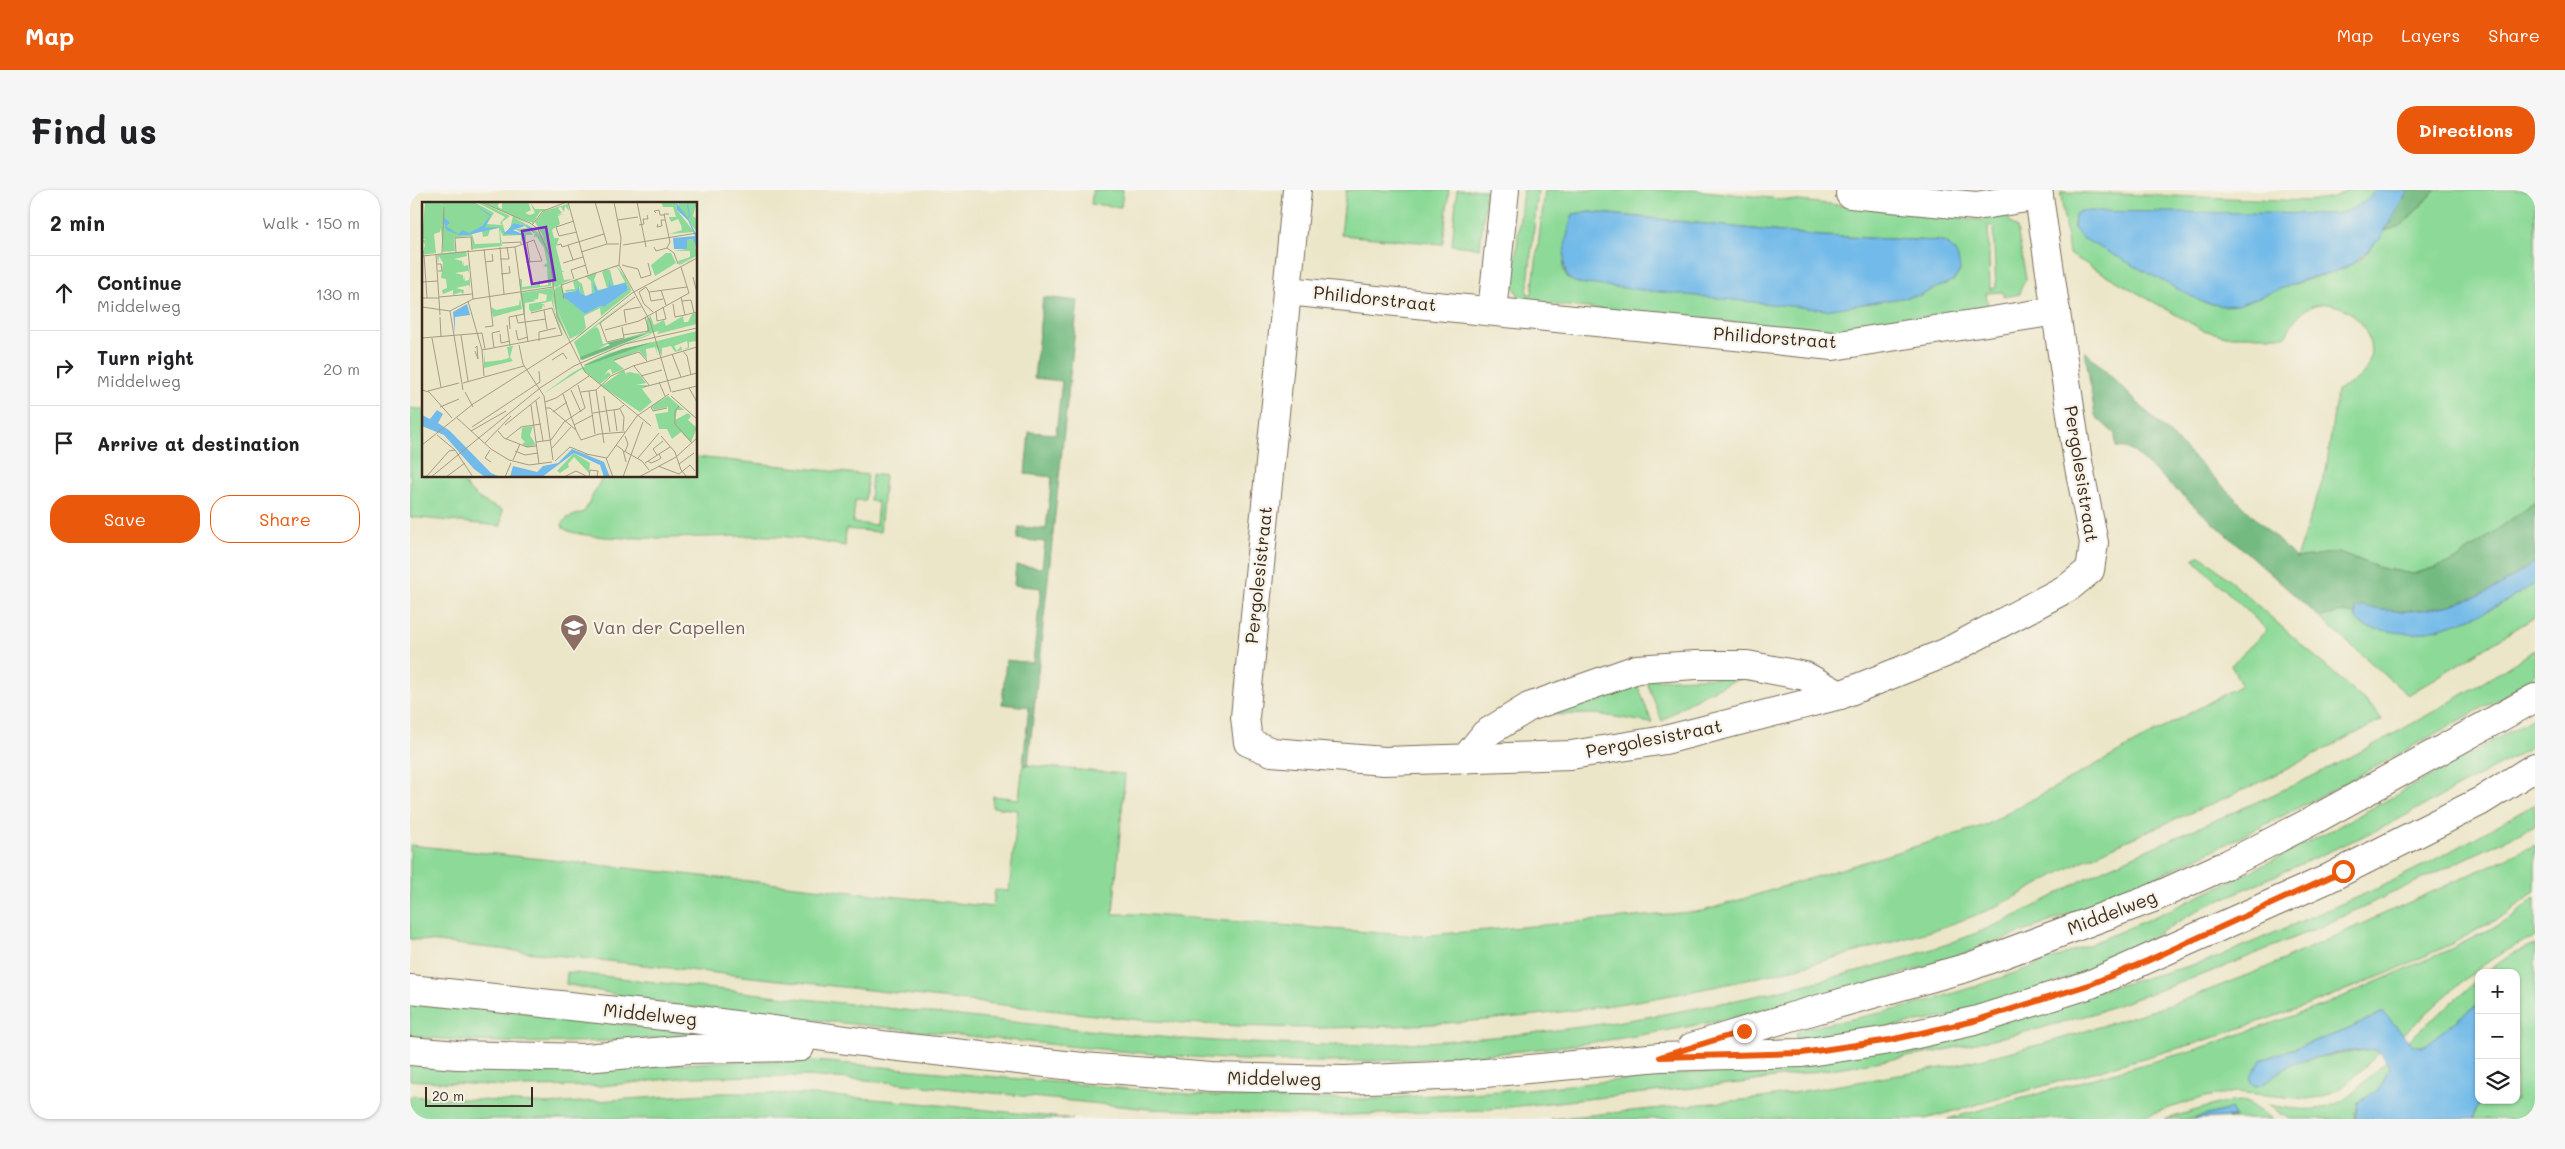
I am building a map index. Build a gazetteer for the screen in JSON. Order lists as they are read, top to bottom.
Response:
{
  "streets": {
    "main road": ["Philidorstraat", "Pergolesistraat", "Middelweg"]
  },
  "crossings": [
    ["Philidorstraat", "Pergolesistraat"]
  ],
  "places": {
    "school or university": ["Van der Capellen"]
  },
  "scale_bar": "20 m",
  "page": {
    "header": "Map",
    "nav": ["Map", "Layers", "Share"],
    "buttons": [
      "Directions",
      ["Save", "Share"]
    ],
    "title": "Find us",
    "heading": ["2 min", "Walk · 150 m"],
    "list": [
      ["Continue", "Middelweg", "130 m"],
      ["Turn right", "Middelweg", "20 m"],
      "Arrive at destination"
    ],
    "map_buttons": ["+", "−"],
    "scale": "20 m"
  }
}
